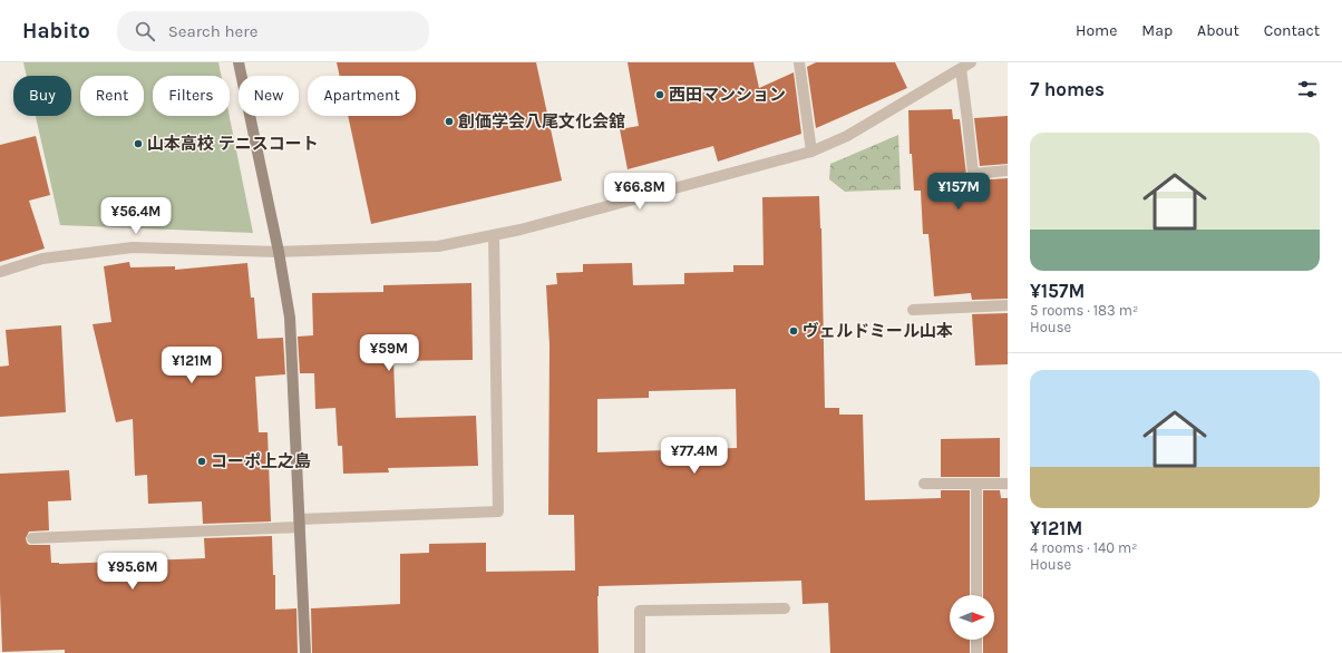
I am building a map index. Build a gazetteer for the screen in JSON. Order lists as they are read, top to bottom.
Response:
{
  "places": [
    "西田マンション",
    "創価学会八尾文化会舘",
    "山本高校 テニスコート",
    "ヴェルドミール山本",
    "コーポ上之島"
  ],
  "north": "right",
  "page": {
    "header": "Habito",
    "search": "Search here",
    "nav": [
      "Home",
      "Map",
      "About",
      "Contact"
    ],
    "heading": "7 homes",
    "chip": [
      "Buy",
      "Rent",
      "Filters",
      "New",
      "Apartment"
    ],
    "list": [
      {
        "name": "¥157M",
        "note": "5 rooms · 183 m² · House"
      },
      {
        "name": "¥121M",
        "note": "4 rooms · 140 m² · House"
      }
    ],
    "price": [
      "¥66.8M",
      "¥157M",
      "¥56.4M",
      "¥59M",
      "¥121M",
      "¥77.4M",
      "¥95.6M"
    ]
  }
}
